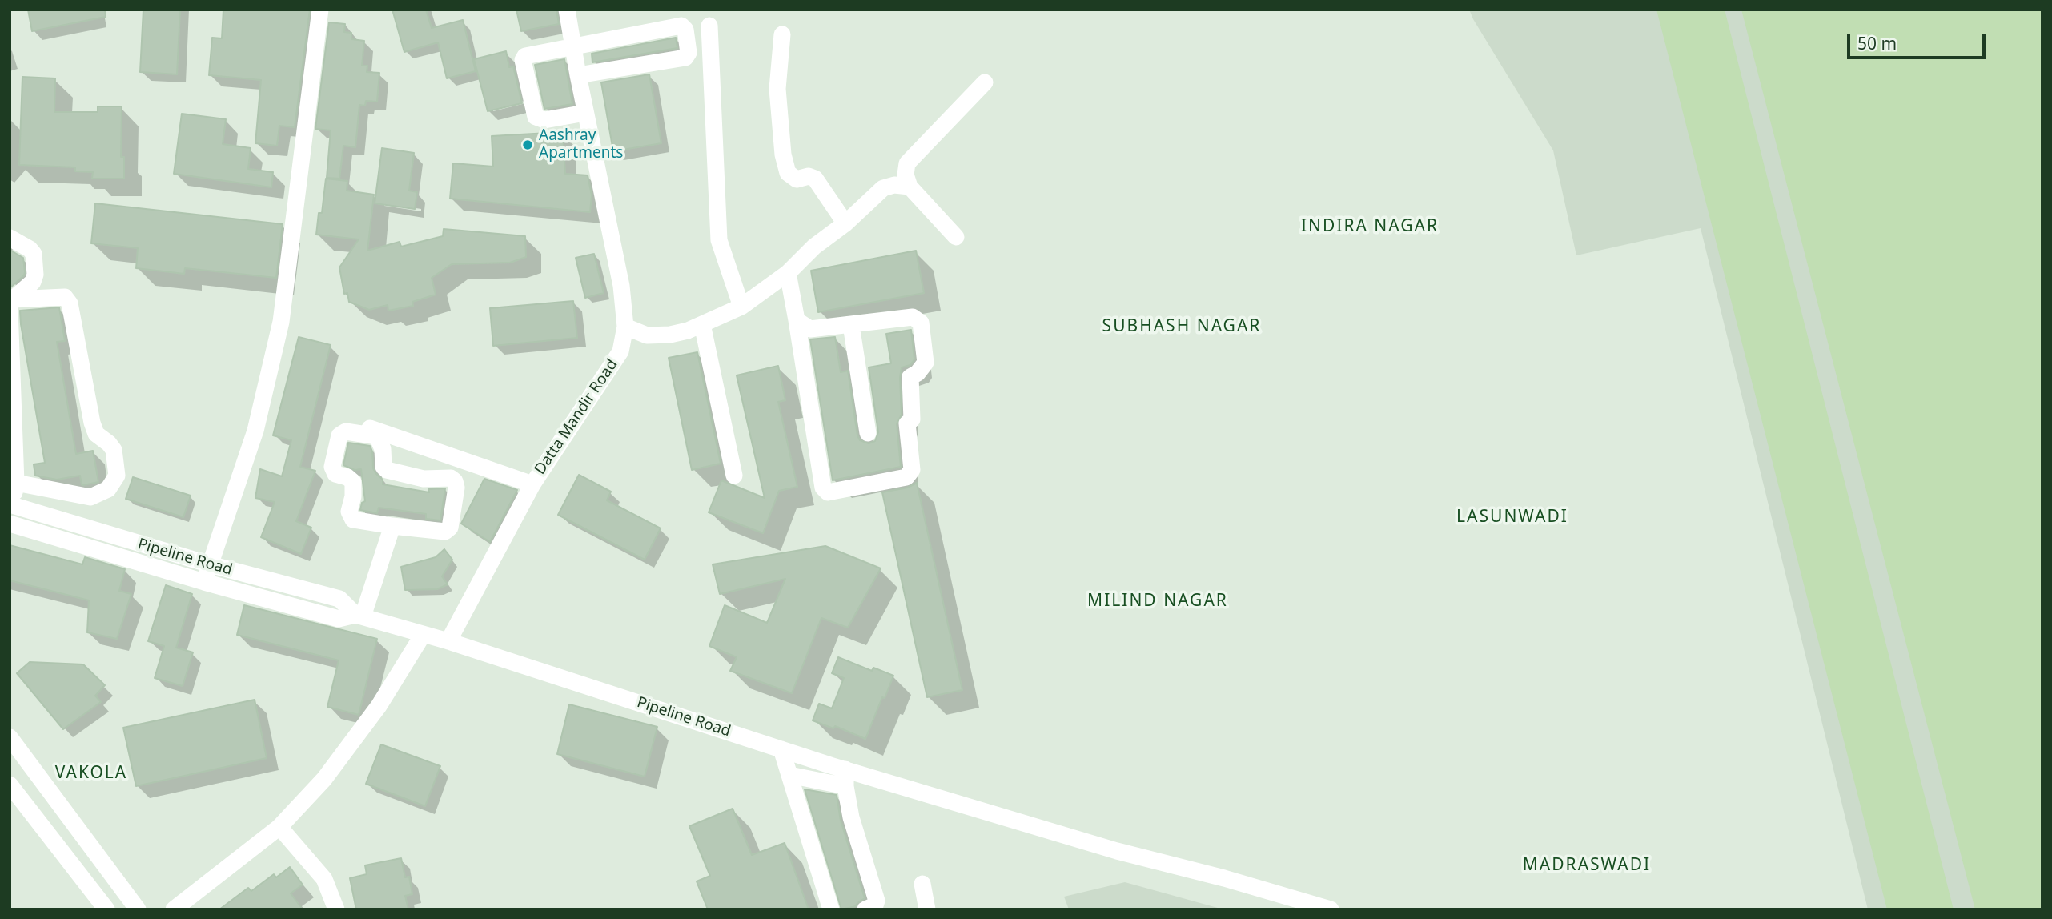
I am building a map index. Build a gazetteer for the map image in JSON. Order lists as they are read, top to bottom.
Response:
{
  "streets": {
    "street": ["Datta Mandir Road", "Pipeline Road"]
  },
  "crossings": [
    ["Datta Mandir Road", "Pipeline Road"]
  ],
  "districts": [
    "INDIRA NAGAR",
    "SUBHASH NAGAR",
    "LASUNWADI",
    "MILIND NAGAR",
    "VAKOLA",
    "MADRASWADI"
  ],
  "places": ["Aashray Apartments"],
  "scale_bar": "50 m"
}
